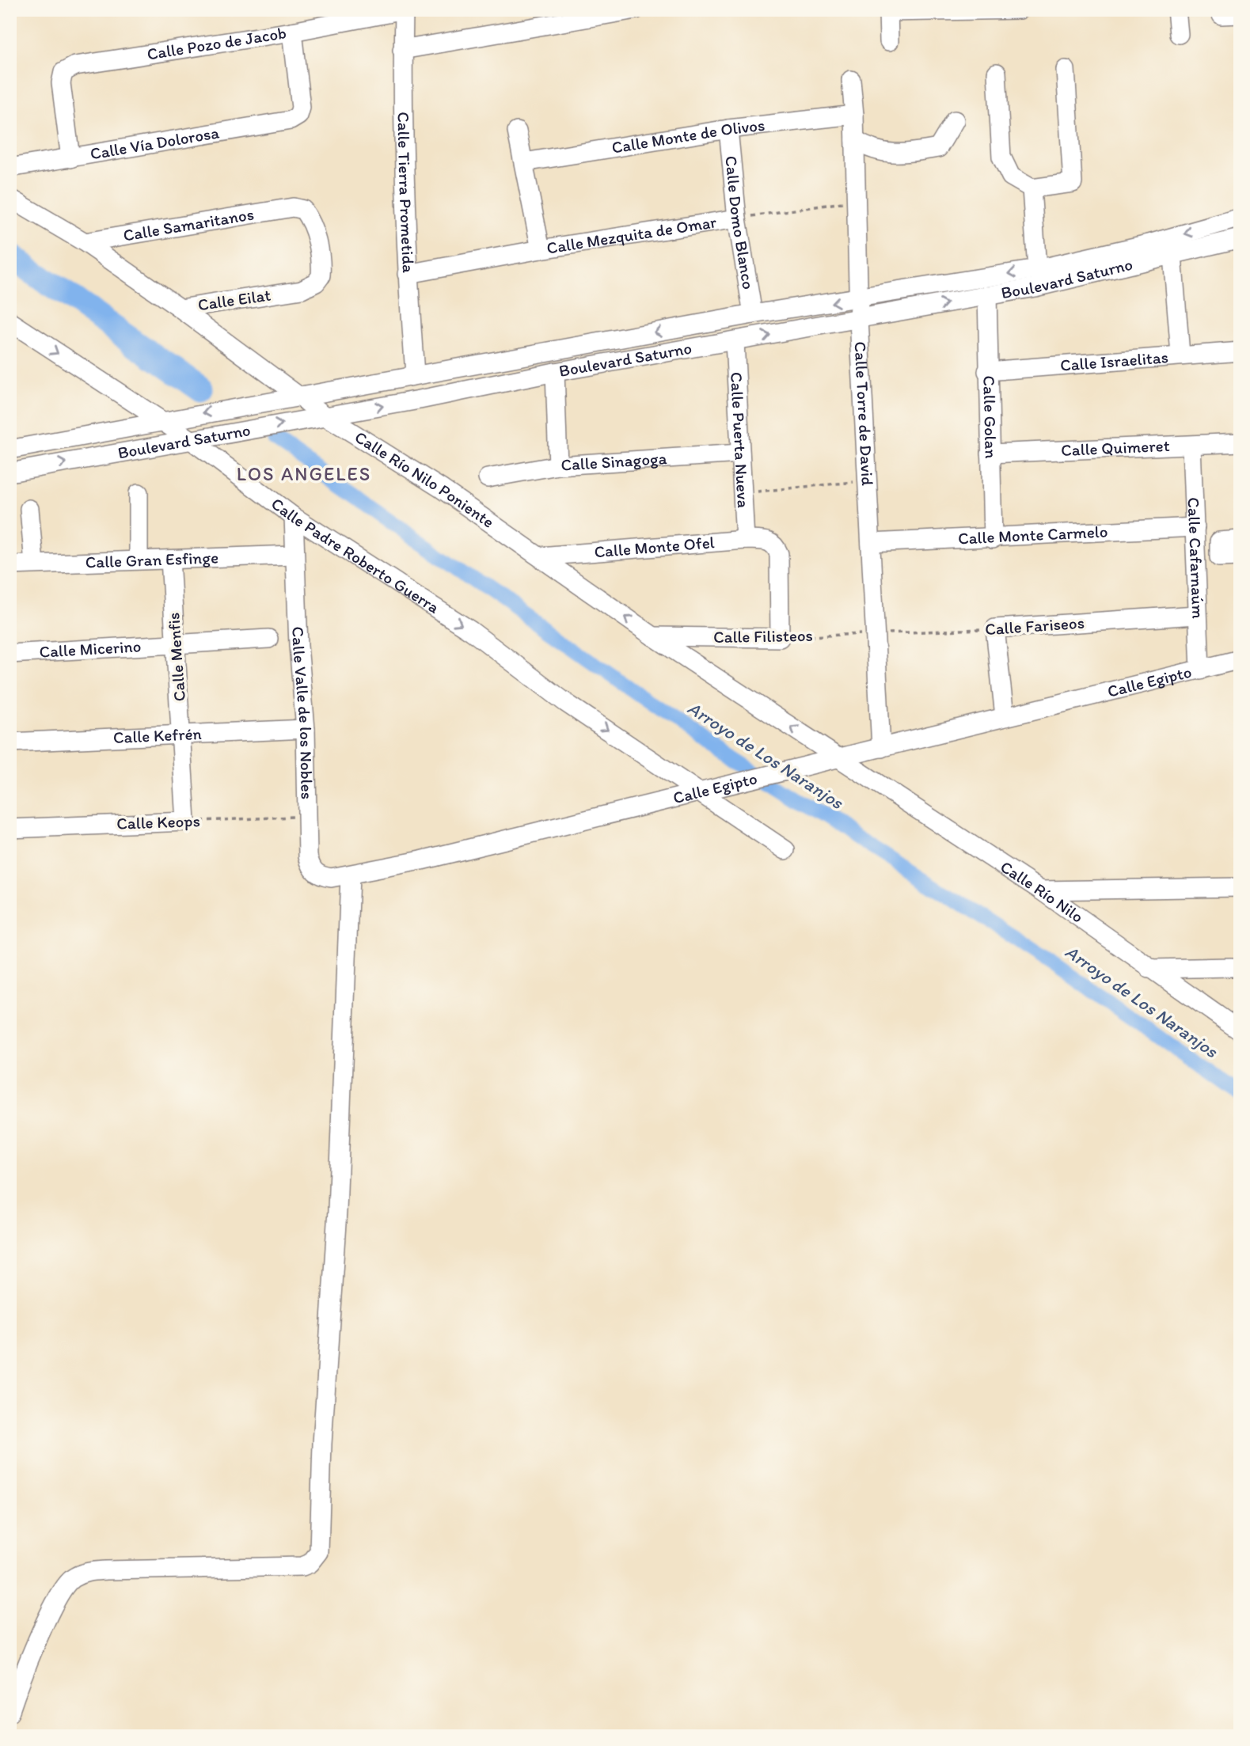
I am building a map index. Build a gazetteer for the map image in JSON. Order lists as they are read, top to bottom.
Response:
{
  "streets": {
    "street": [
      "Calle Pozo de Jacob",
      "Calle Monte de Olivos",
      "Calle Vía Dolorosa",
      "Calle Tierra Prometida",
      "Calle Domo Blanco",
      "Calle Samaritanos",
      "Calle Mezquita de Omar",
      "Boulevard Saturno",
      "Calle Eilat",
      "Calle Israelitas",
      "Calle Torre de David",
      "Calle Golan",
      "Calle Puerta Nueva",
      "Calle Quimeret",
      "Calle Sinagoga",
      "Calle Río Nilo Poniente",
      "Calle Monte Carmelo",
      "Calle Monte Ofel",
      "Calle Padre Roberto Guerra",
      "Calle Cafarnaúm",
      "Calle Gran Esfinge",
      "Calle Fariseos",
      "Calle Filisteos",
      "Calle Micerino",
      "Calle Menfis",
      "Calle Egipto",
      "Calle Valle de los Nobles",
      "Calle Kefrén",
      "Calle Keops",
      "Calle Río Nilo"
    ]
  },
  "crossings": [
    ["Calle Pozo de Jacob", "Calle Vía Dolorosa"],
    ["Calle Pozo de Jacob", "Calle Tierra Prometida"],
    ["Calle Monte de Olivos", "Calle Domo Blanco"],
    ["Calle Monte de Olivos", "Calle Torre de David"],
    ["Calle Tierra Prometida", "Calle Mezquita de Omar"],
    ["Calle Tierra Prometida", "Boulevard Saturno"],
    ["Calle Domo Blanco", "Calle Mezquita de Omar"],
    ["Calle Domo Blanco", "Boulevard Saturno"],
    ["Calle Samaritanos", "Calle Eilat"],
    ["Calle Samaritanos", "Calle Río Nilo Poniente"],
    ["Calle Mezquita de Omar", "Calle Torre de David"],
    ["Boulevard Saturno", "Calle Torre de David"],
    ["Boulevard Saturno", "Calle Golan"],
    ["Boulevard Saturno", "Calle Puerta Nueva"],
    ["Boulevard Saturno", "Calle Río Nilo Poniente"],
    ["Boulevard Saturno", "Calle Padre Roberto Guerra"],
    ["Calle Eilat", "Calle Río Nilo Poniente"],
    ["Calle Israelitas", "Calle Golan"],
    ["Calle Torre de David", "Calle Monte Carmelo"],
    ["Calle Torre de David", "Calle Fariseos"],
    ["Calle Torre de David", "Calle Filisteos"],
    ["Calle Torre de David", "Calle Egipto"],
    ["Calle Golan", "Calle Quimeret"],
    ["Calle Golan", "Calle Monte Carmelo"],
    ["Calle Puerta Nueva", "Calle Sinagoga"],
    ["Calle Puerta Nueva", "Calle Monte Ofel"],
    ["Calle Quimeret", "Calle Cafarnaúm"],
    ["Calle Río Nilo Poniente", "Calle Monte Ofel"],
    ["Calle Río Nilo Poniente", "Calle Filisteos"],
    ["Calle Río Nilo Poniente", "Calle Egipto"],
    ["Calle Río Nilo Poniente", "Calle Río Nilo"],
    ["Calle Monte Carmelo", "Calle Cafarnaúm"],
    ["Calle Monte Ofel", "Calle Filisteos"],
    ["Calle Padre Roberto Guerra", "Calle Egipto"],
    ["Calle Padre Roberto Guerra", "Calle Valle de los Nobles"],
    ["Calle Cafarnaúm", "Calle Fariseos"],
    ["Calle Cafarnaúm", "Calle Egipto"],
    ["Calle Gran Esfinge", "Calle Menfis"],
    ["Calle Gran Esfinge", "Calle Valle de los Nobles"],
    ["Calle Fariseos", "Calle Filisteos"],
    ["Calle Micerino", "Calle Menfis"],
    ["Calle Menfis", "Calle Kefrén"],
    ["Calle Menfis", "Calle Keops"],
    ["Calle Egipto", "Calle Valle de los Nobles"],
    ["Calle Egipto", "Calle Río Nilo"],
    ["Calle Valle de los Nobles", "Calle Kefrén"],
    ["Calle Valle de los Nobles", "Calle Keops"]
  ],
  "one_way": ["Calle Río Nilo Poniente", "Calle Padre Roberto Guerra"],
  "districts": ["LOS ANGELES"],
  "water": ["Arroyo de Los Naranjos"]
}
